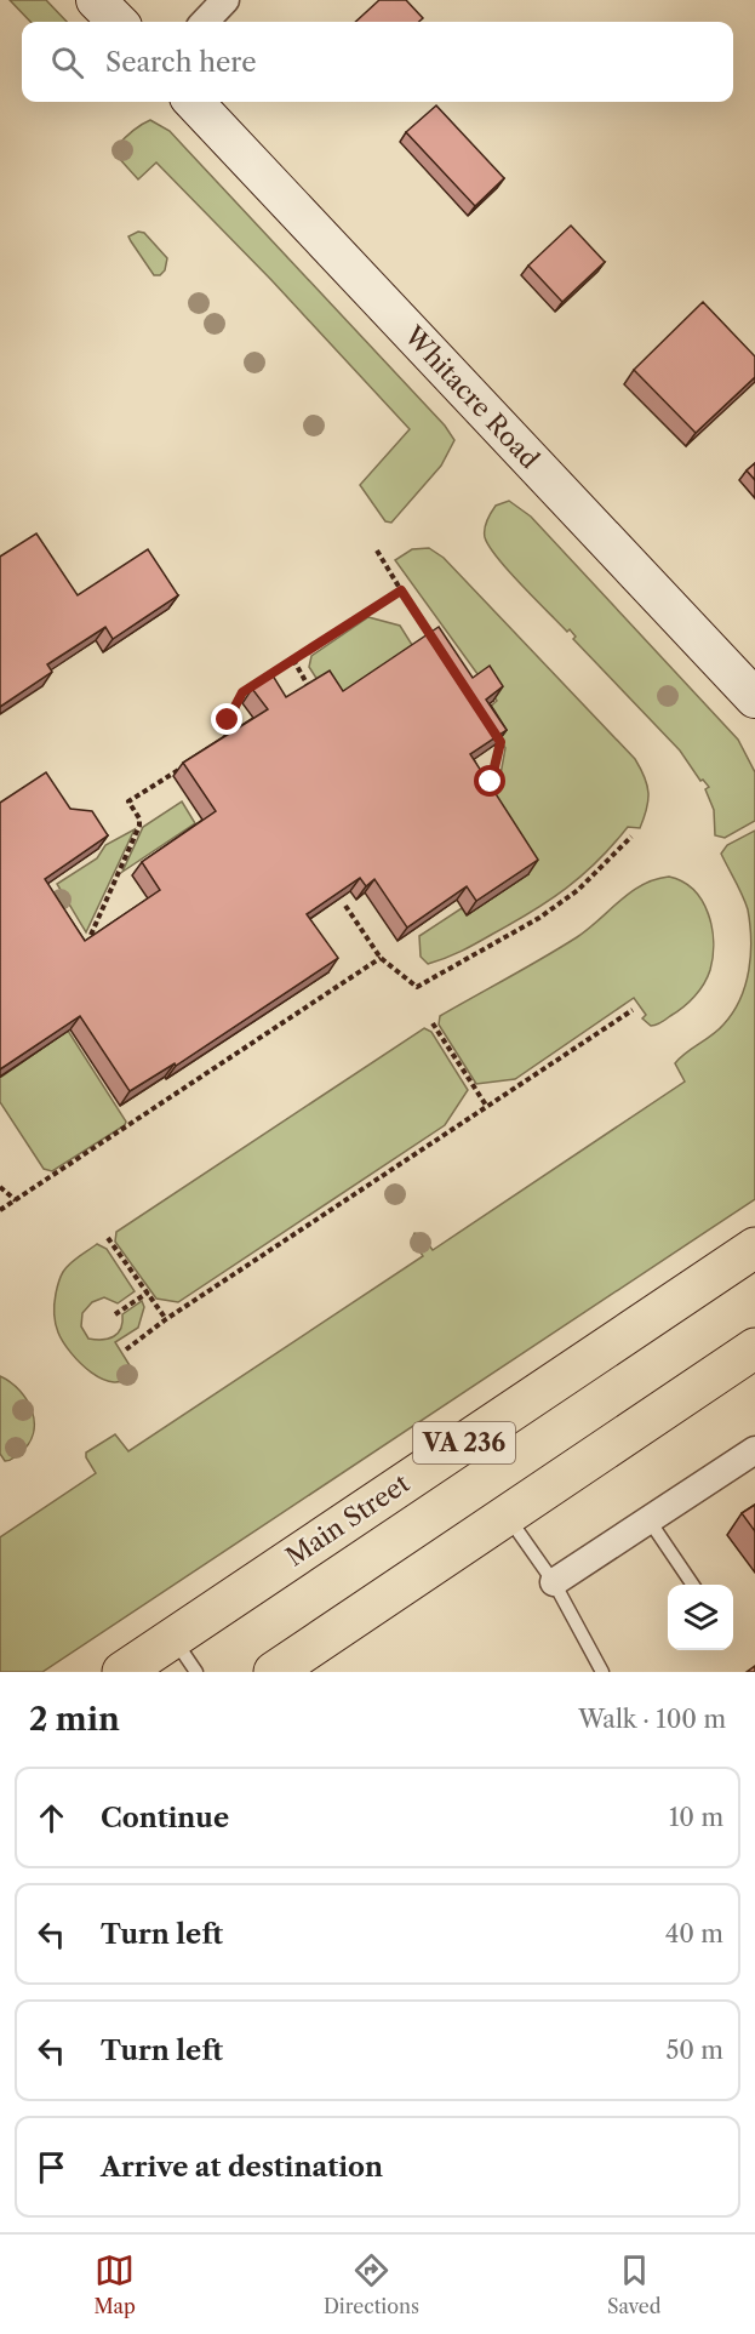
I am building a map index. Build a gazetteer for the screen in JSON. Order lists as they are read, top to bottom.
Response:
{
  "streets": {
    "main road": ["VA 236", "Main Street"],
    "street": ["Whitacre Road"]
  },
  "page": {
    "search": "Search here",
    "heading": ["2 min", "Walk · 100 m"],
    "list": [
      ["Continue", "10 m"],
      ["Turn left", "40 m"],
      ["Turn left", "50 m"],
      "Arrive at destination"
    ],
    "nav": ["Map", "Directions", "Saved"]
  }
}
